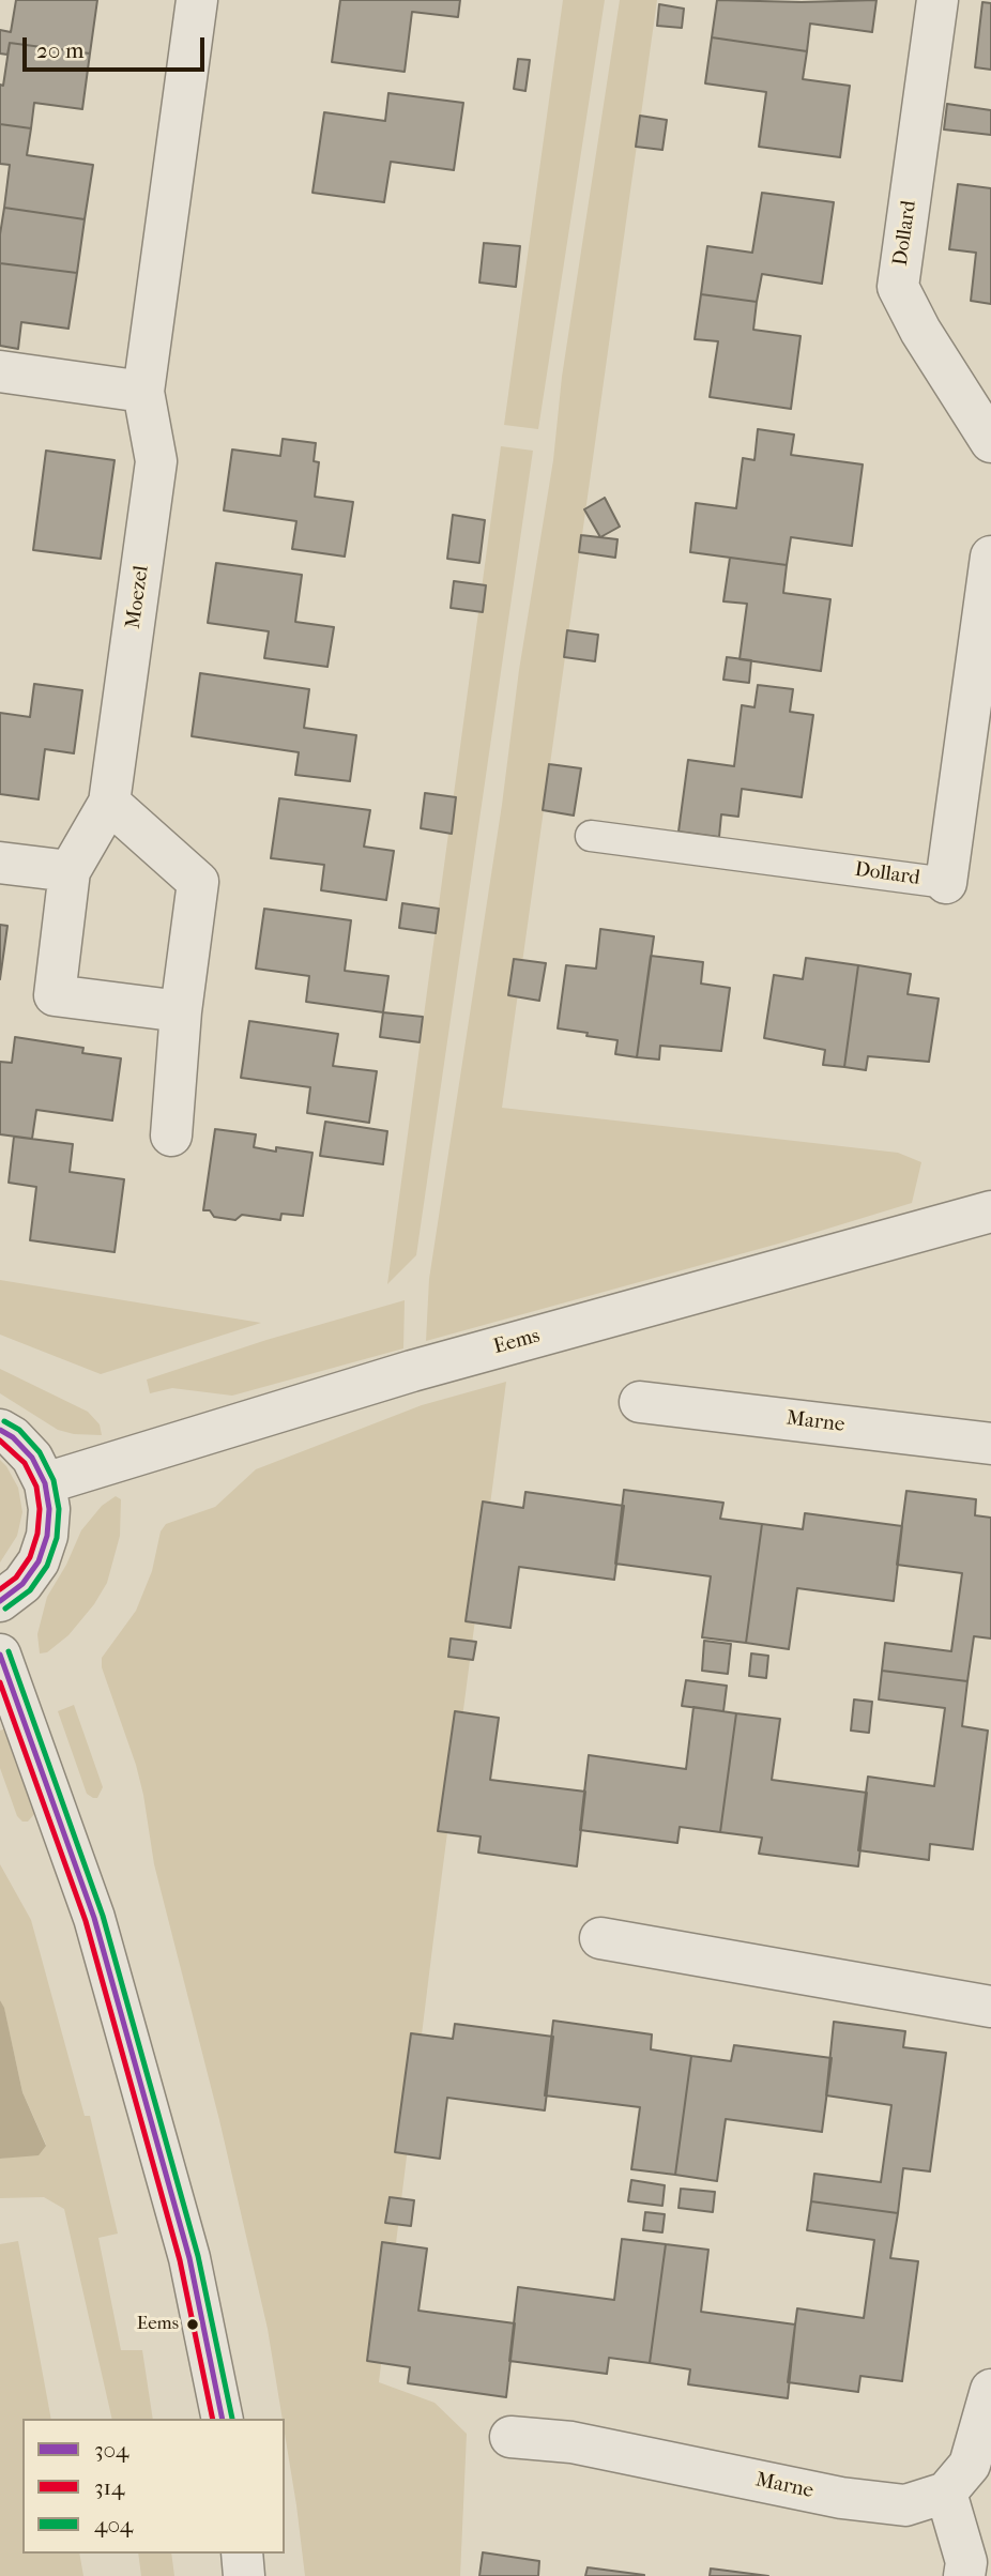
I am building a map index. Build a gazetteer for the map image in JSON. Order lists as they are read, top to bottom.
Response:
{
  "streets": {
    "street": [
      "Dollard",
      "Moezel",
      "Eems",
      "Marne"
    ]
  },
  "places": ["Eems"],
  "lines": ["transit line 404", "transit line 304", "transit line 314"],
  "legend": ["304", "314", "404"],
  "scale_bar": "20 m"
}
